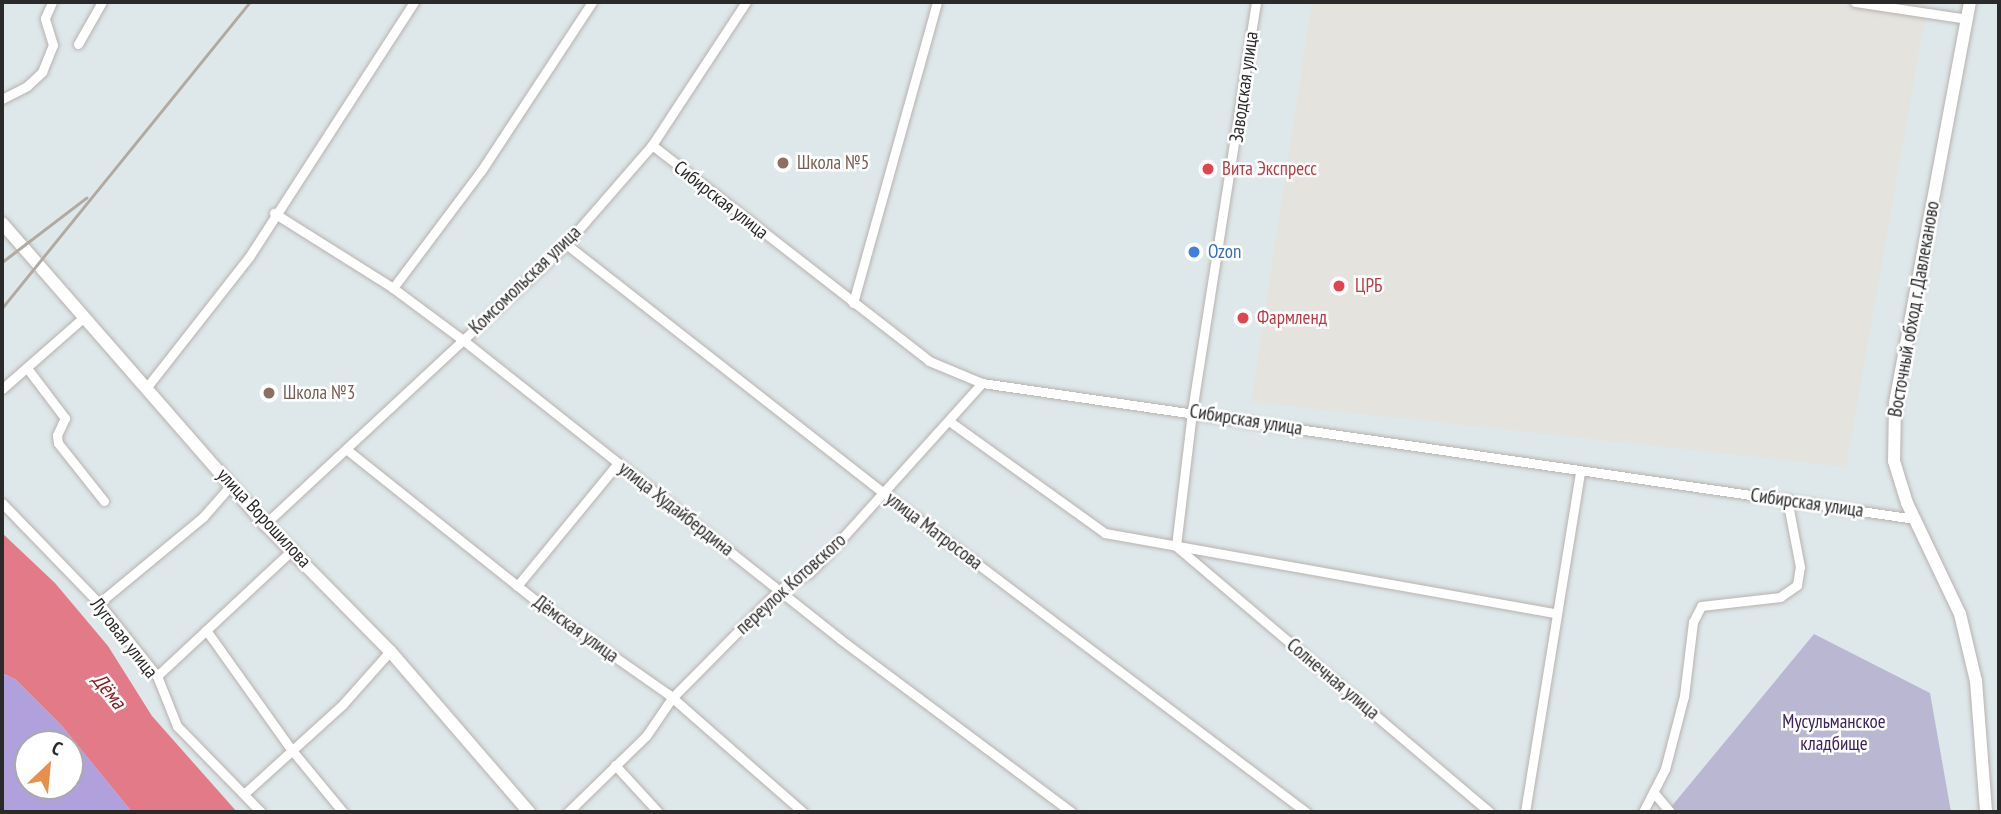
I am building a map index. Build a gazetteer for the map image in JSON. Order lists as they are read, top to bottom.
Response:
{
  "streets": {
    "street": [
      "Заводская улица",
      "Сибирская улица",
      "Комсомольская улица",
      "Восточный обход г. Давлеканово",
      "улица Худайбердина",
      "улица Ворошилова",
      "улица Матросова",
      "переулок Котовского",
      "Дёмская улица",
      "Луговая улица",
      "Солнечная улица"
    ]
  },
  "crossings": [
    ["Заводская улица", "Сибирская улица"],
    ["Заводская улица", "Солнечная улица"],
    ["Сибирская улица", "Комсомольская улица"],
    ["Сибирская улица", "Восточный обход г. Давлеканово"],
    ["Сибирская улица", "переулок Котовского"],
    ["Комсомольская улица", "улица Худайбердина"],
    ["Комсомольская улица", "улица Ворошилова"],
    ["Комсомольская улица", "улица Матросова"],
    ["Комсомольская улица", "Дёмская улица"],
    ["улица Худайбердина", "переулок Котовского"],
    ["улица Матросова", "переулок Котовского"],
    ["переулок Котовского", "Дёмская улица"]
  ],
  "water": ["Дёма"],
  "parks": ["Мусульманское кладбище"],
  "places": [
    "Школа №5",
    "Вита Экспресс",
    "Ozon",
    "ЦРБ",
    "Фармленд",
    "Школа №3"
  ],
  "north": "top right"
}
